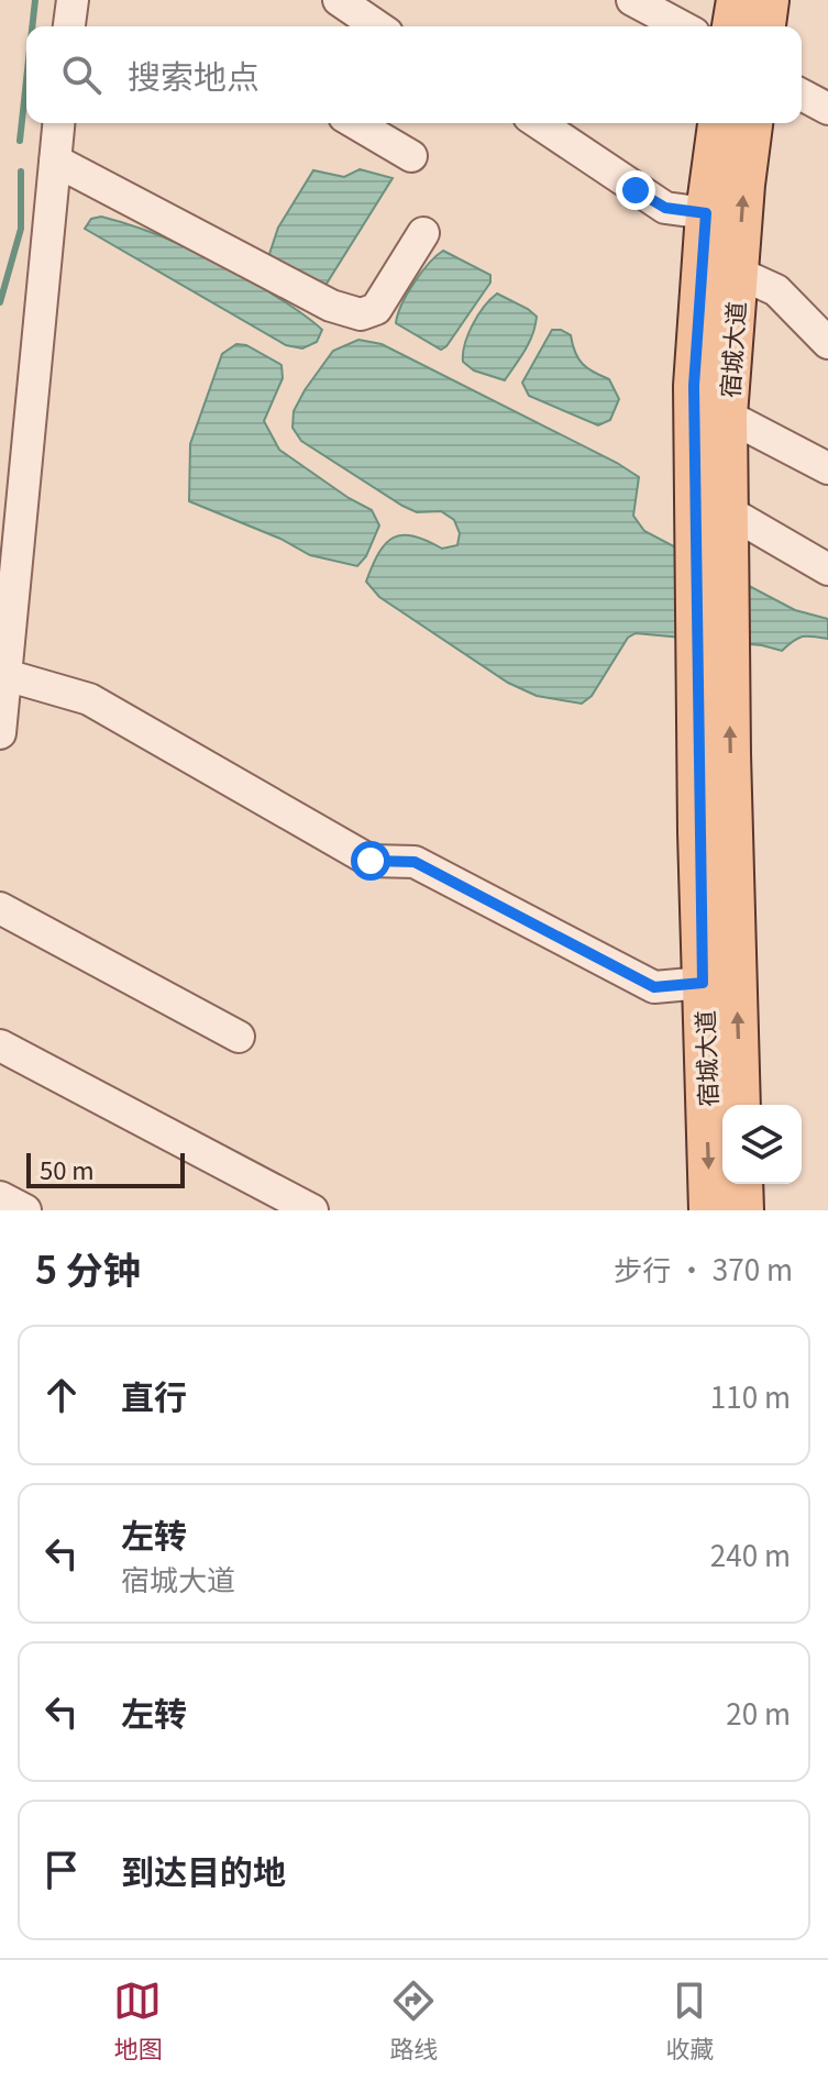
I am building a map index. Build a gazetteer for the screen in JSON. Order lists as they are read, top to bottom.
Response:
{
  "streets": {
    "main road": ["宿城大道"]
  },
  "scale_bar": "50 m",
  "page": {
    "search": "搜索地点",
    "scale": "50 m",
    "heading": ["5 分钟", "步行 · 370 m"],
    "list": [
      ["直行", "110 m"],
      ["左转", "宿城大道", "240 m"],
      ["左转", "20 m"],
      "到达目的地"
    ],
    "nav": ["地图", "路线", "收藏"]
  }
}
